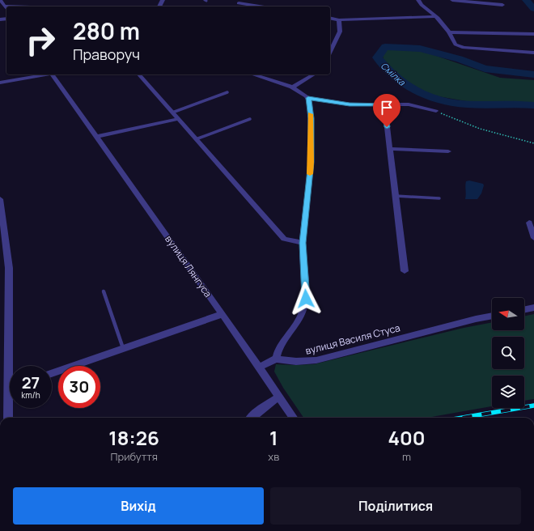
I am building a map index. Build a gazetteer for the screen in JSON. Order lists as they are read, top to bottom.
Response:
{
  "streets": {
    "street": ["вулиця Лянгуса", "вулиця Василя Стуса"]
  },
  "water": ["Смілка"],
  "north": "left",
  "page": {
    "turn": ["280 m", "Праворуч"],
    "speed": "27 km/h",
    "limit": "30",
    "eta": [
      "18:26",
      "Прибуття",
      "1",
      "хв",
      "400",
      "m"
    ],
    "buttons": ["Вихід", "Поділитися"]
  }
}
